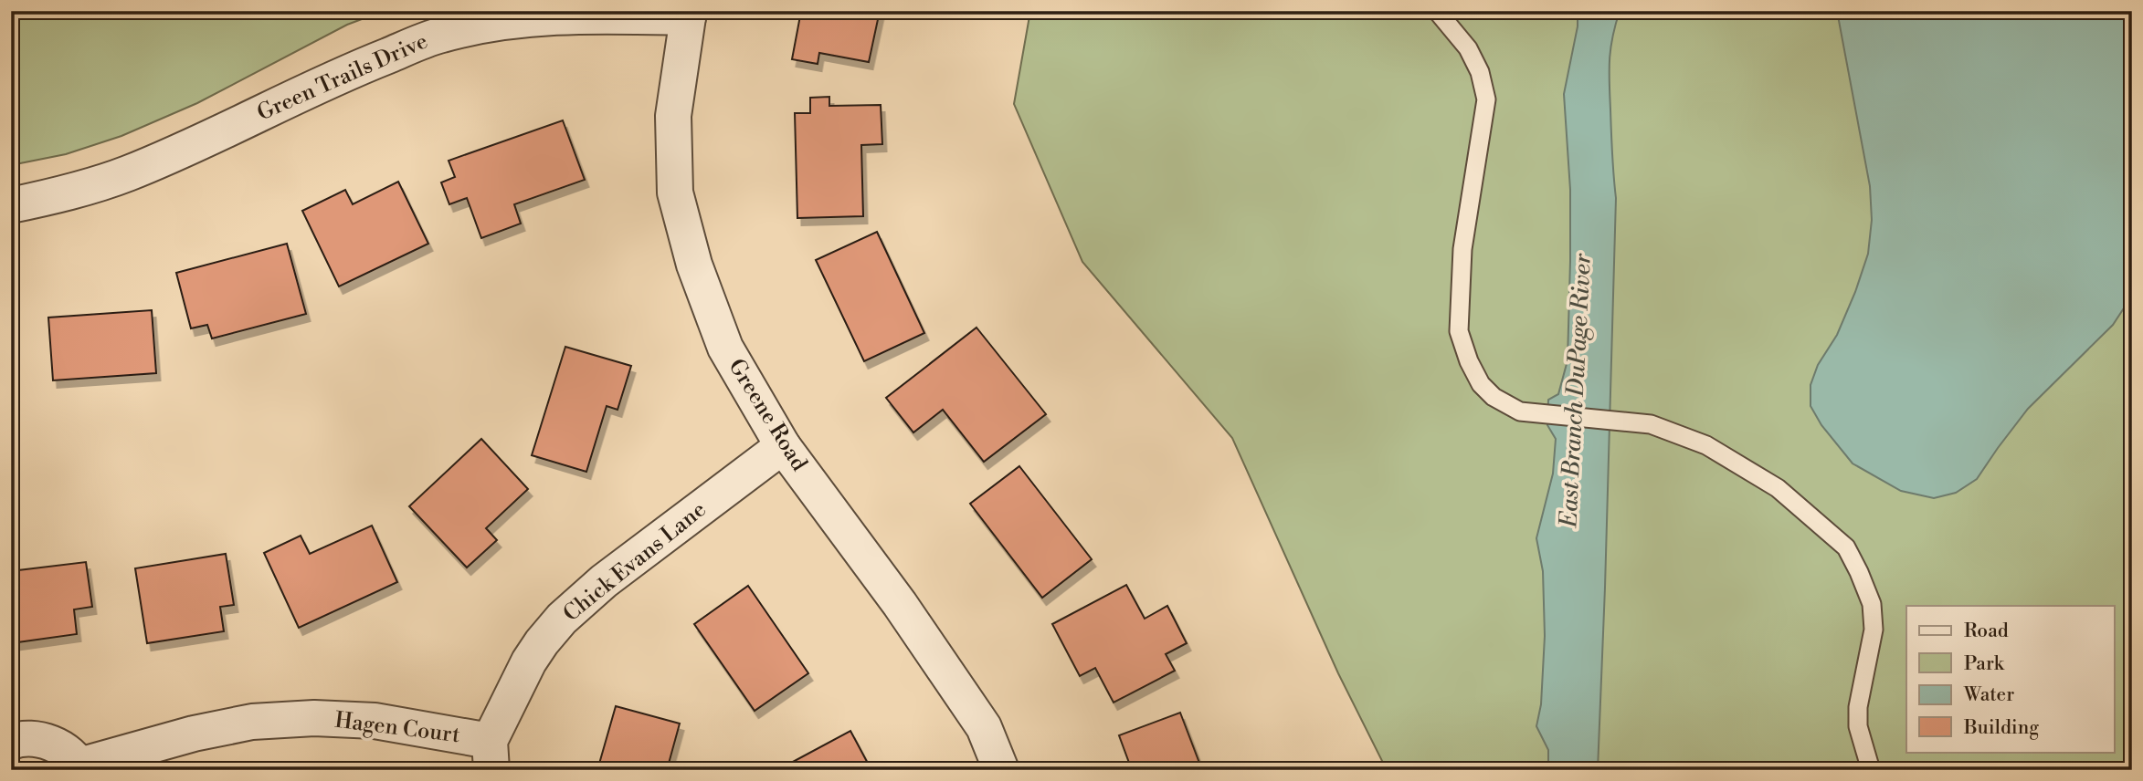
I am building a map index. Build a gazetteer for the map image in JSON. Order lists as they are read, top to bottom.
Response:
{
  "streets": {
    "street": [
      "Green Trails Drive",
      "Greene Road",
      "Chick Evans Lane",
      "Hagen Court"
    ]
  },
  "crossings": [
    ["Green Trails Drive", "Greene Road"],
    ["Greene Road", "Chick Evans Lane"],
    ["Chick Evans Lane", "Hagen Court"]
  ],
  "water": ["East Branch DuPage River"],
  "legend": [
    "Road",
    "Park",
    "Water",
    "Building"
  ]
}
